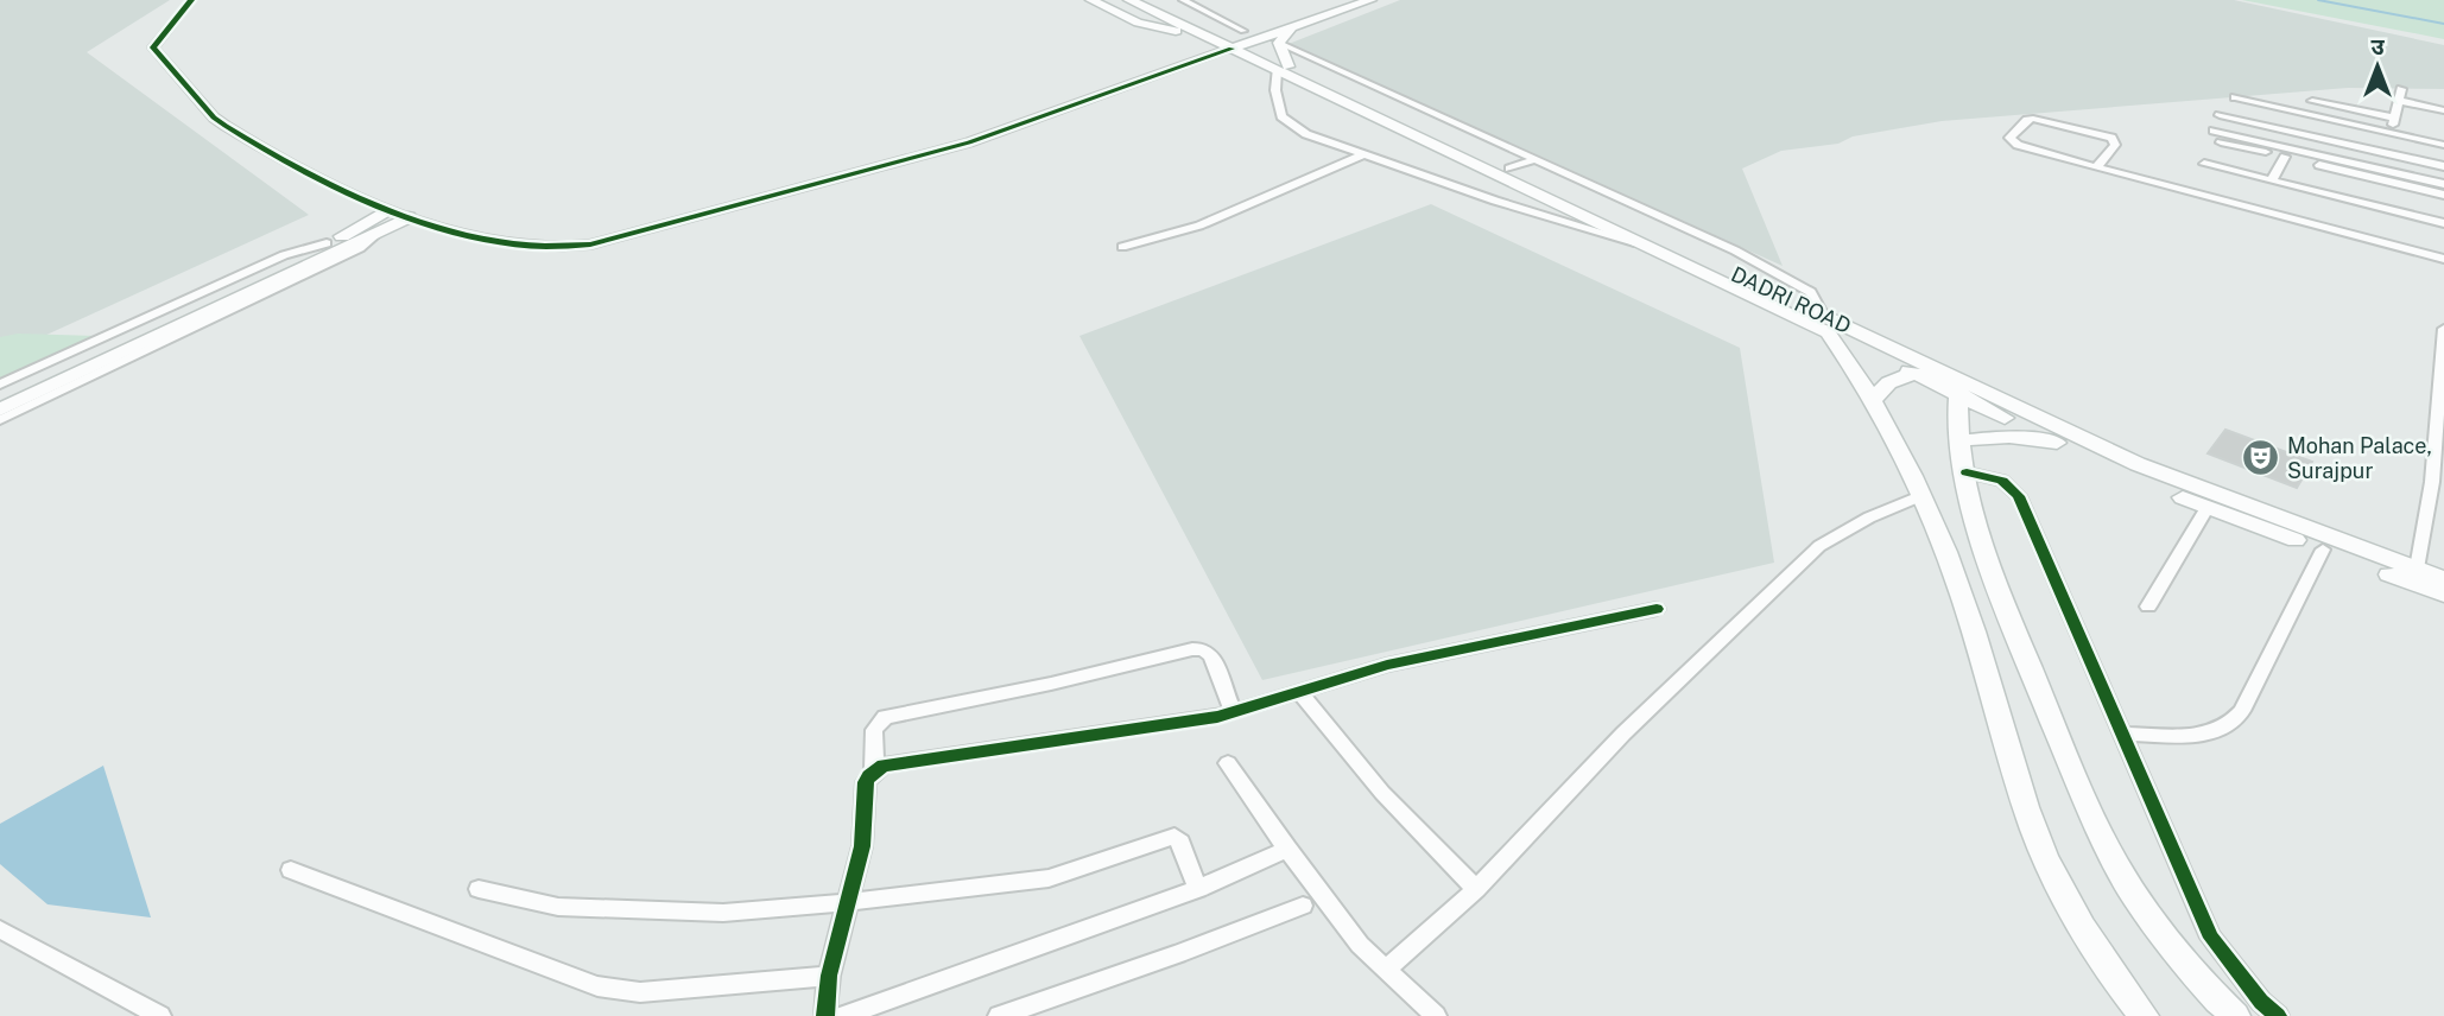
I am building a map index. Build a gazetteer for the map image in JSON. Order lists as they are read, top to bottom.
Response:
{
  "streets": {
    "main road": ["DADRI ROAD"]
  },
  "places": {
    "theatre": ["Mohan Palace, Surajpur"]
  },
  "north": "top"
}
